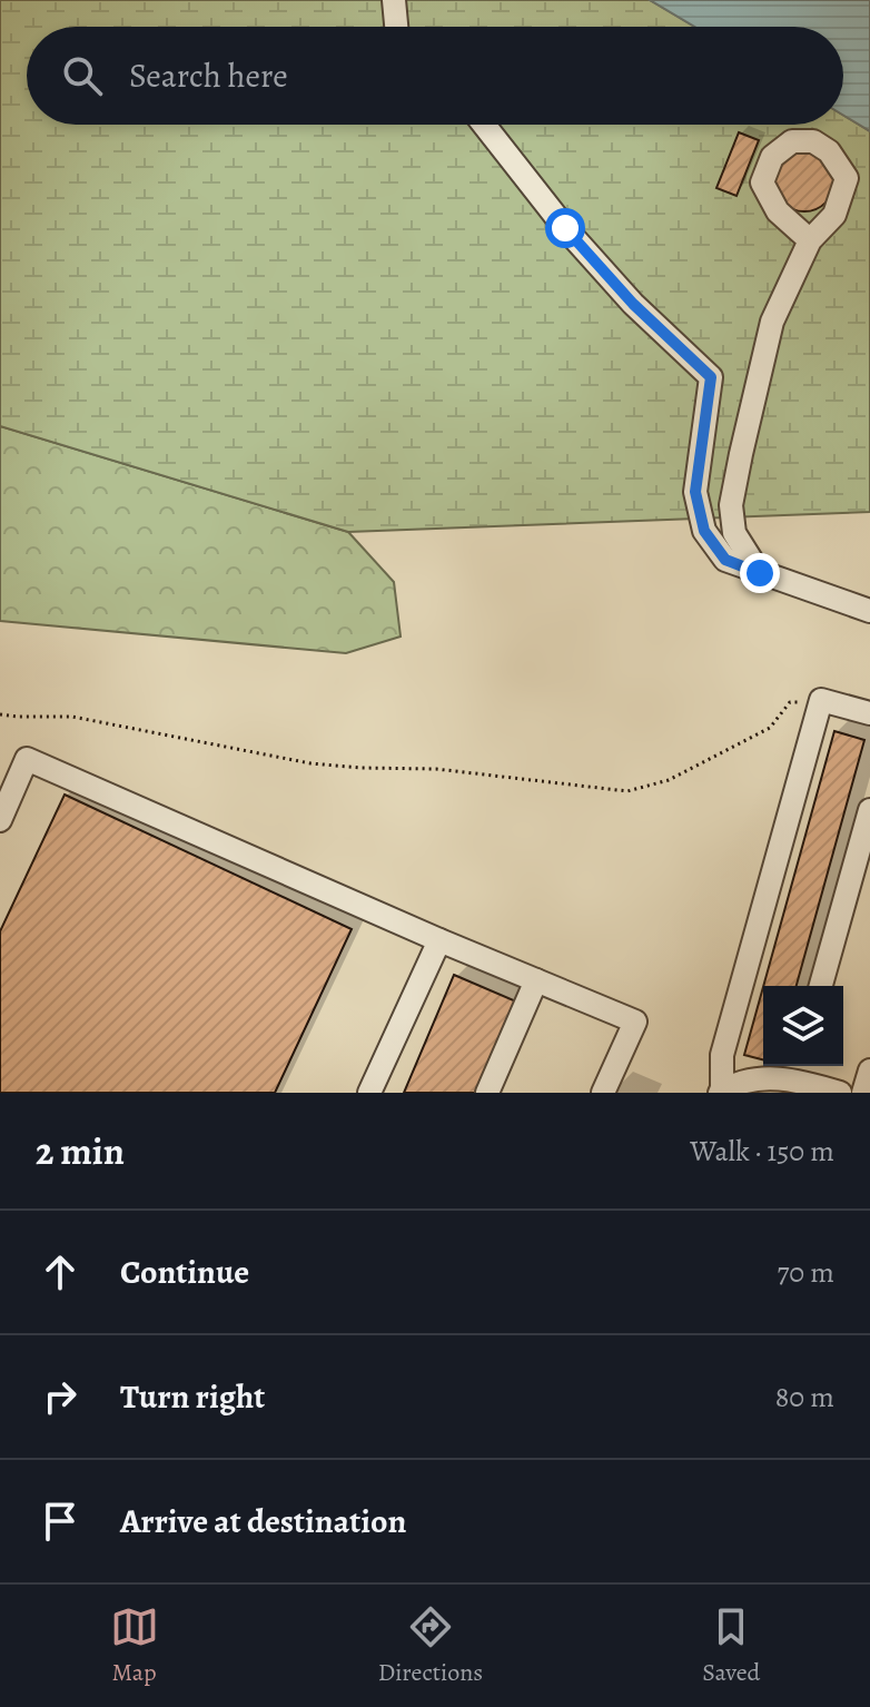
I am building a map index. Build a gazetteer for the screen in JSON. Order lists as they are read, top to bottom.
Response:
{
  "page": {
    "search": "Search here",
    "heading": ["2 min", "Walk · 150 m"],
    "list": [
      ["Continue", "70 m"],
      ["Turn right", "80 m"],
      "Arrive at destination"
    ],
    "nav": ["Map", "Directions", "Saved"]
  }
}
